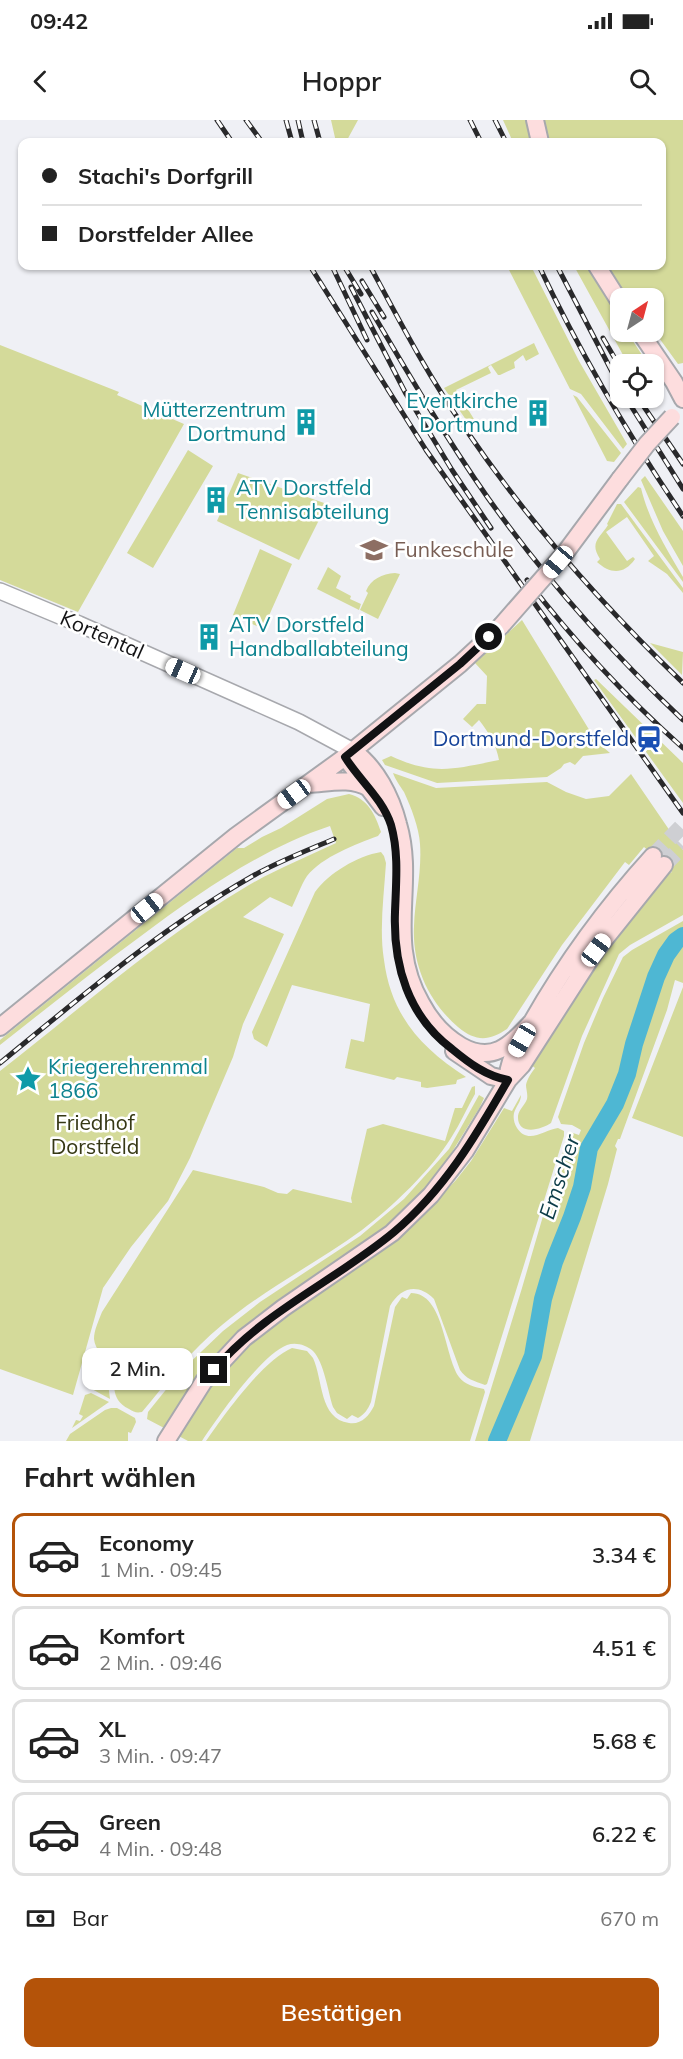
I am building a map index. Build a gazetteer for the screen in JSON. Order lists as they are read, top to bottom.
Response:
{
  "streets": {
    "main road": ["Kortental"]
  },
  "water": ["Emscher"],
  "parks": ["Friedhof Dorstfeld"],
  "places": {
    "building": [
      "Eventkirche Dortmund",
      "Mütterzentrum Dortmund",
      "ATV Dorstfeld Tennisabteilung",
      "ATV Dorstfeld Handballabteilung"
    ],
    "school or university": ["Funkeschule"],
    "station": ["Dortmund-Dorstfeld"],
    "place": ["Kriegerehrenmal 1866"]
  },
  "north": "top right",
  "page": {
    "status": "09:42",
    "header": "Hoppr",
    "banner": ["Stachi's Dorfgrill", "Dorstfelder Allee"],
    "bubble": "2 Min.",
    "heading": "Fahrt wählen",
    "list": [
      {
        "name": "Economy",
        "note": "1 Min. · 09:45",
        "value": "3.34 €"
      },
      {
        "name": "Komfort",
        "note": "2 Min. · 09:46",
        "value": "4.51 €"
      },
      {
        "name": "XL",
        "note": "3 Min. · 09:47",
        "value": "5.68 €"
      },
      {
        "name": "Green",
        "note": "4 Min. · 09:48",
        "value": "6.22 €"
      }
    ],
    "pay": ["Bar", "670 m"],
    "buttons": "Bestätigen"
  }
}
